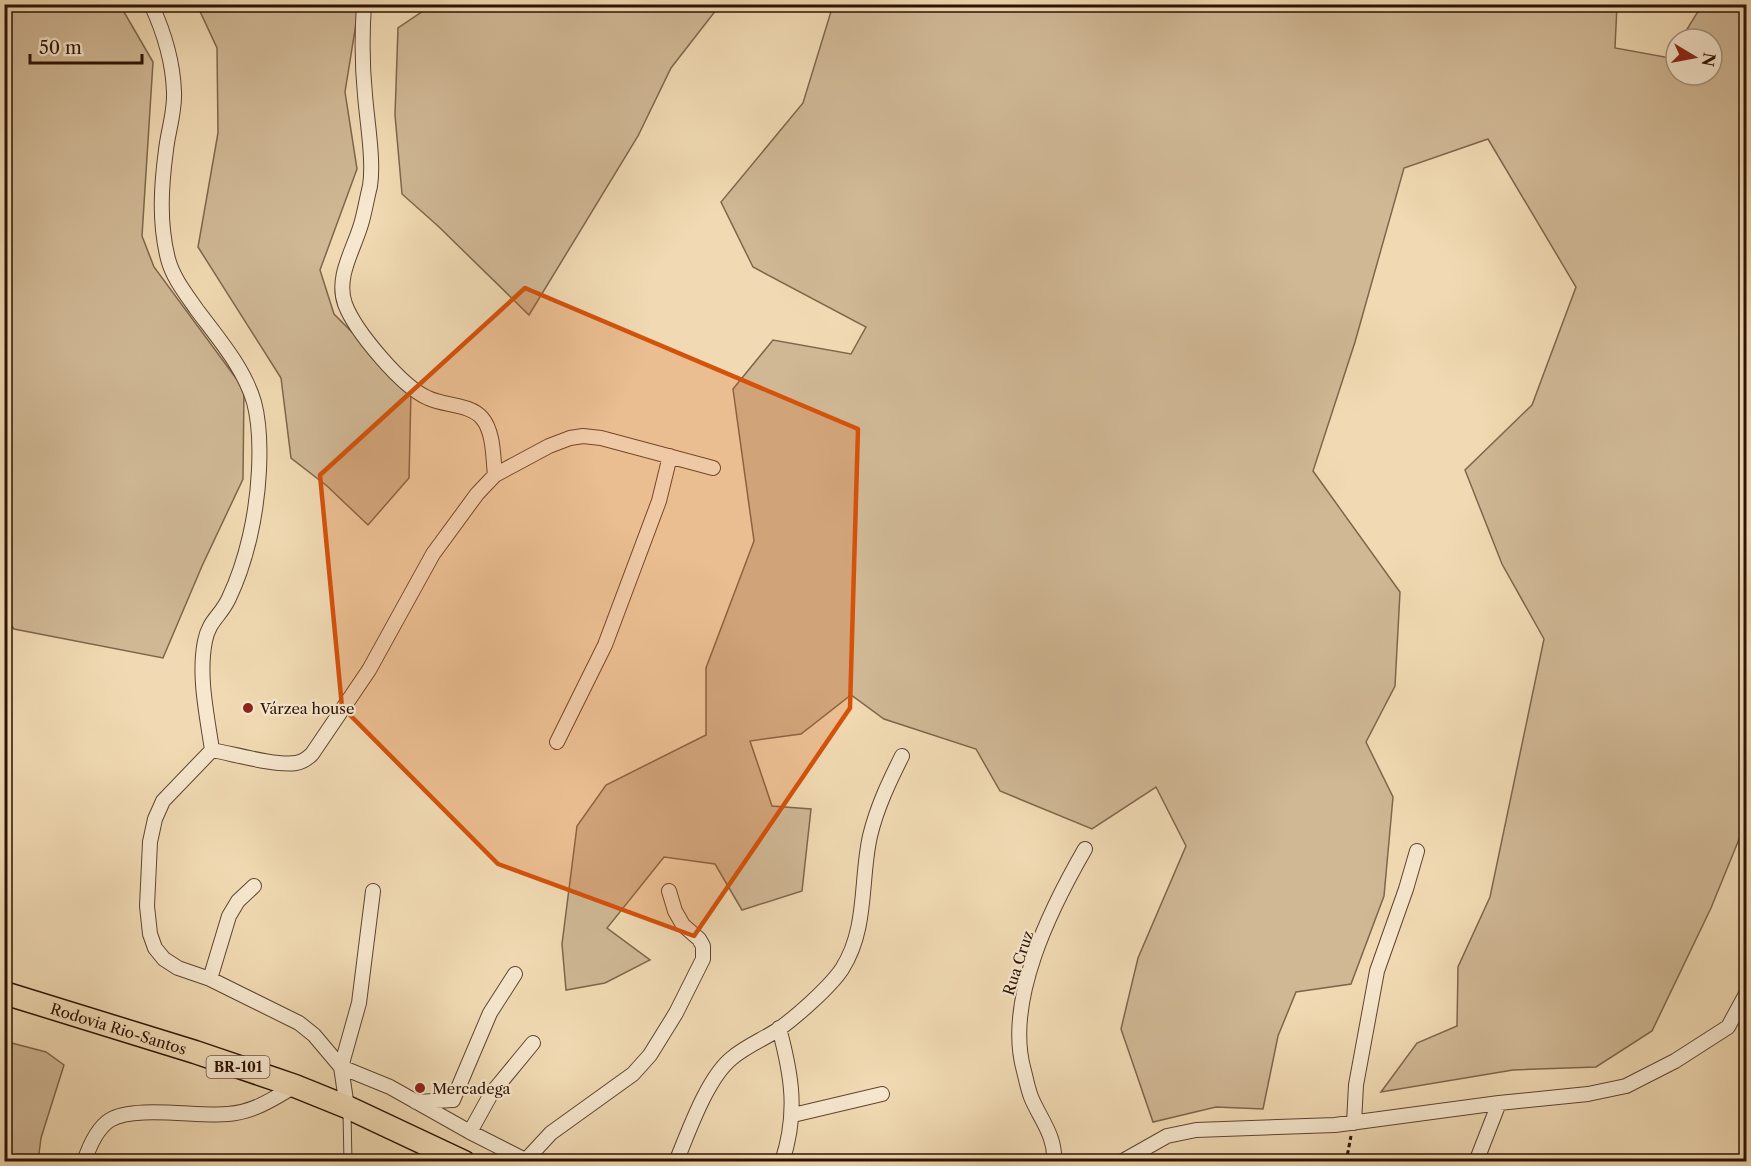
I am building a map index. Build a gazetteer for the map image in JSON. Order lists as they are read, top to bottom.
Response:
{
  "streets": {
    "highway": ["Rodovia Rio-Santos", "BR-101"],
    "street": ["Rua Cruz"]
  },
  "places": ["Várzea house", "Mercadega"],
  "scale_bar": "50 m",
  "north": "right"
}
